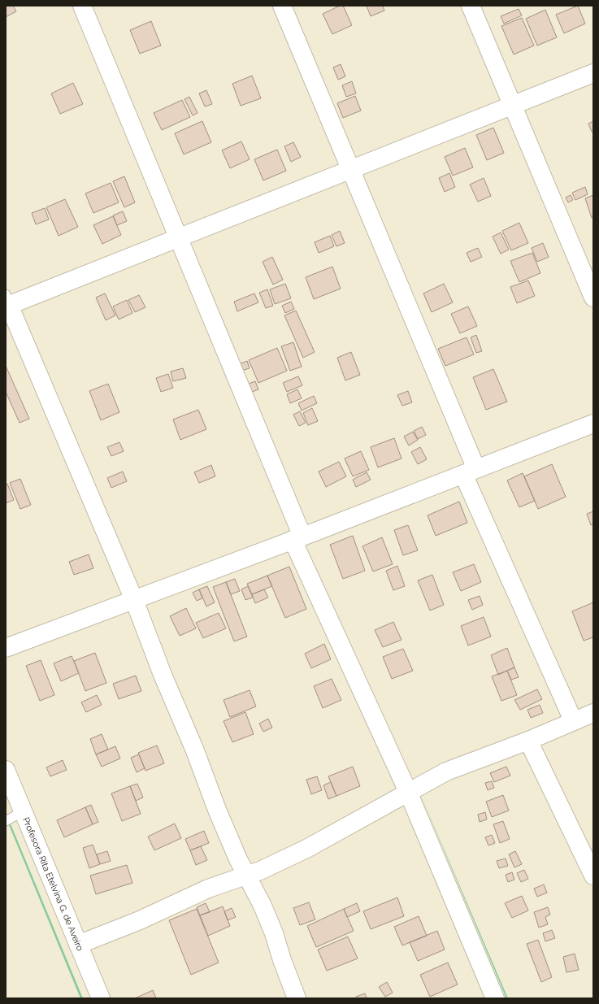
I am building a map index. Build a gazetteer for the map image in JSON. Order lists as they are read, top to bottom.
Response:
{
  "streets": {
    "street": ["Profesora Rita Etelvina G. de Aveiro"]
  }
}
